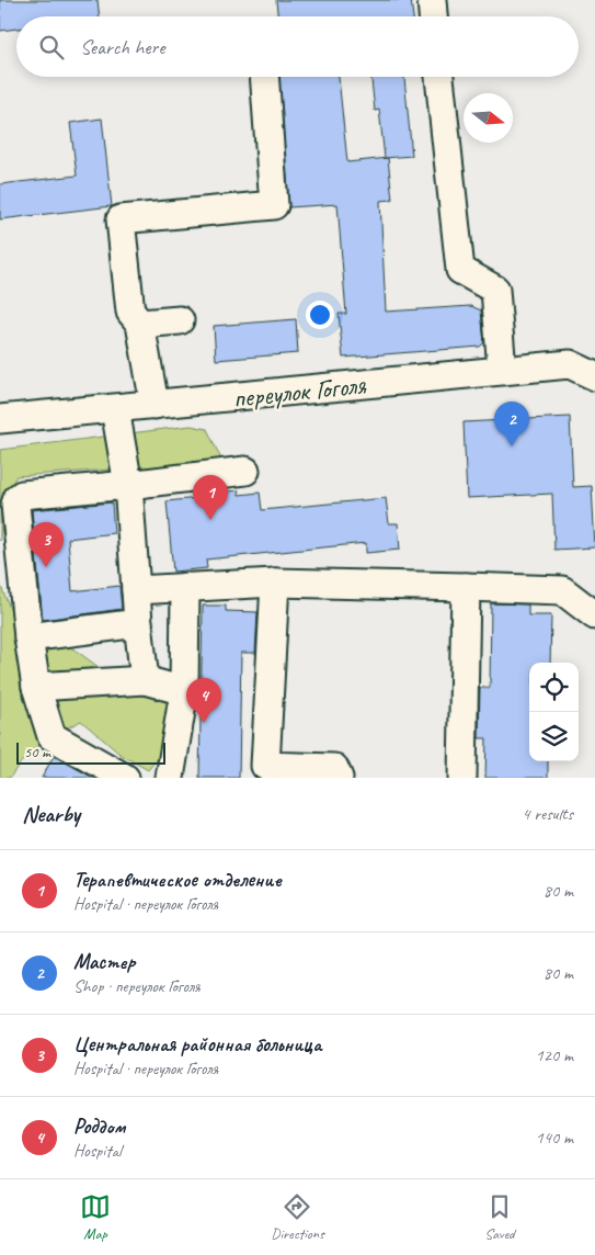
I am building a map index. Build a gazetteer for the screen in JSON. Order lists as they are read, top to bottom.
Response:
{
  "streets": {
    "street": ["переулок Гоголя"]
  },
  "scale_bar": "50 m",
  "north": "right",
  "page": {
    "search": "Search here",
    "pins": [
      "2",
      "1",
      "3",
      "4"
    ],
    "scale": "50 m",
    "heading": ["Nearby", "4 results"],
    "list": [
      {
        "mark": "1",
        "name": "Терапевтическое отделение",
        "note": "Hospital · переулок Гоголя",
        "value": "80 m"
      },
      {
        "mark": "2",
        "name": "Мастер",
        "note": "Shop · переулок Гоголя",
        "value": "80 m"
      },
      {
        "mark": "3",
        "name": "Центральная районная больница",
        "note": "Hospital · переулок Гоголя",
        "value": "120 m"
      },
      {
        "mark": "4",
        "name": "Роддом",
        "note": "Hospital",
        "value": "140 m"
      }
    ],
    "nav": ["Map", "Directions", "Saved"]
  }
}
